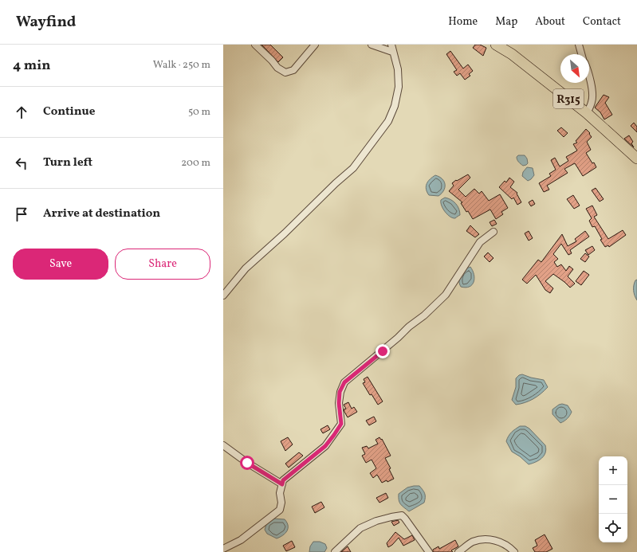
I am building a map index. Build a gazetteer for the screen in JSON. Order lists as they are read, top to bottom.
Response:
{
  "streets": {
    "main road": ["R315"]
  },
  "north": "bottom right",
  "page": {
    "header": "Wayfind",
    "nav": [
      "Home",
      "Map",
      "About",
      "Contact"
    ],
    "heading": ["4 min", "Walk · 250 m"],
    "list": [
      ["Continue", "50 m"],
      ["Turn left", "200 m"],
      "Arrive at destination"
    ],
    "buttons": ["Save", "Share"],
    "map_buttons": ["+", "−"]
  }
}
